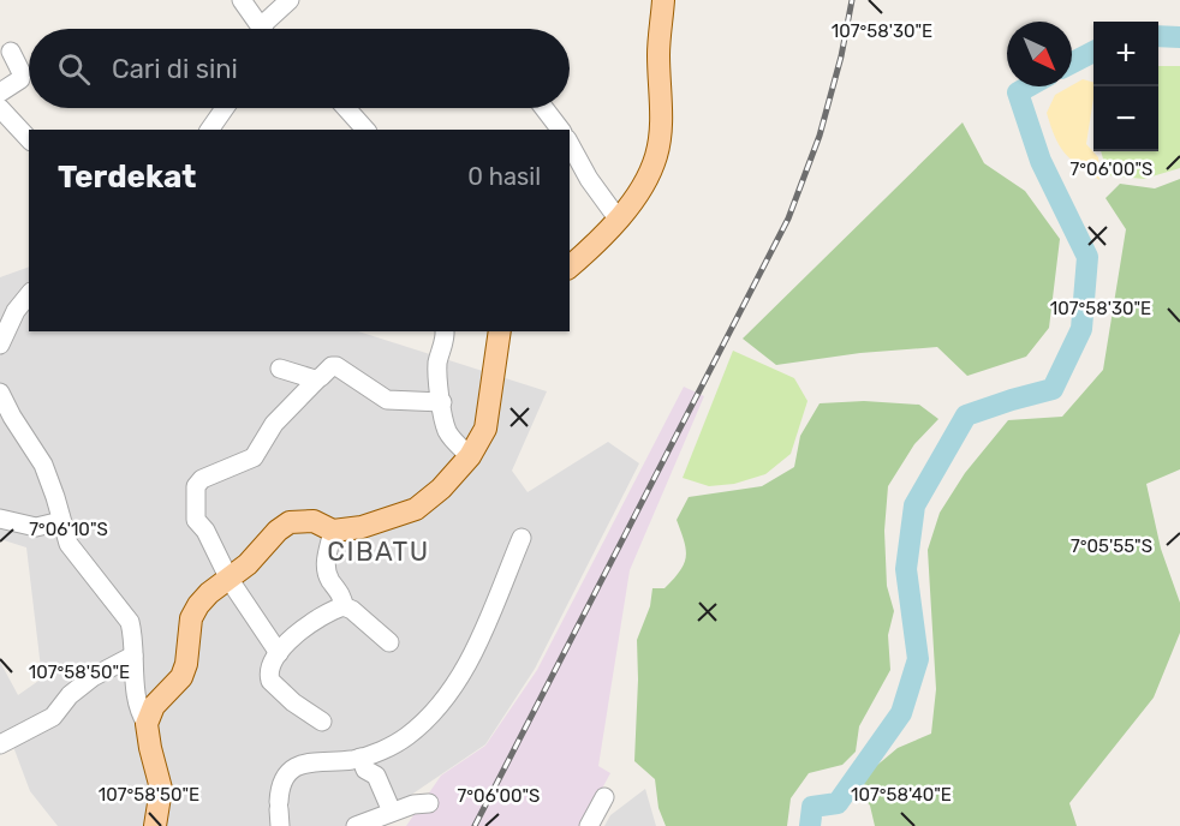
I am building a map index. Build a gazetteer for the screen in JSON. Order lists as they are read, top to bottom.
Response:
{
  "districts": ["CIBATU"],
  "north": "bottom right",
  "page": {
    "map_buttons": ["+", "−"],
    "search": "Cari di sini",
    "heading": ["Terdekat", "0 hasil"]
  },
  "coordinates": [
    "107°58'30\"E",
    "7°06'00\"S",
    "7°06'10\"S",
    "7°05'55\"S",
    "107°58'50\"E",
    "107°58'40\"E"
  ]
}
